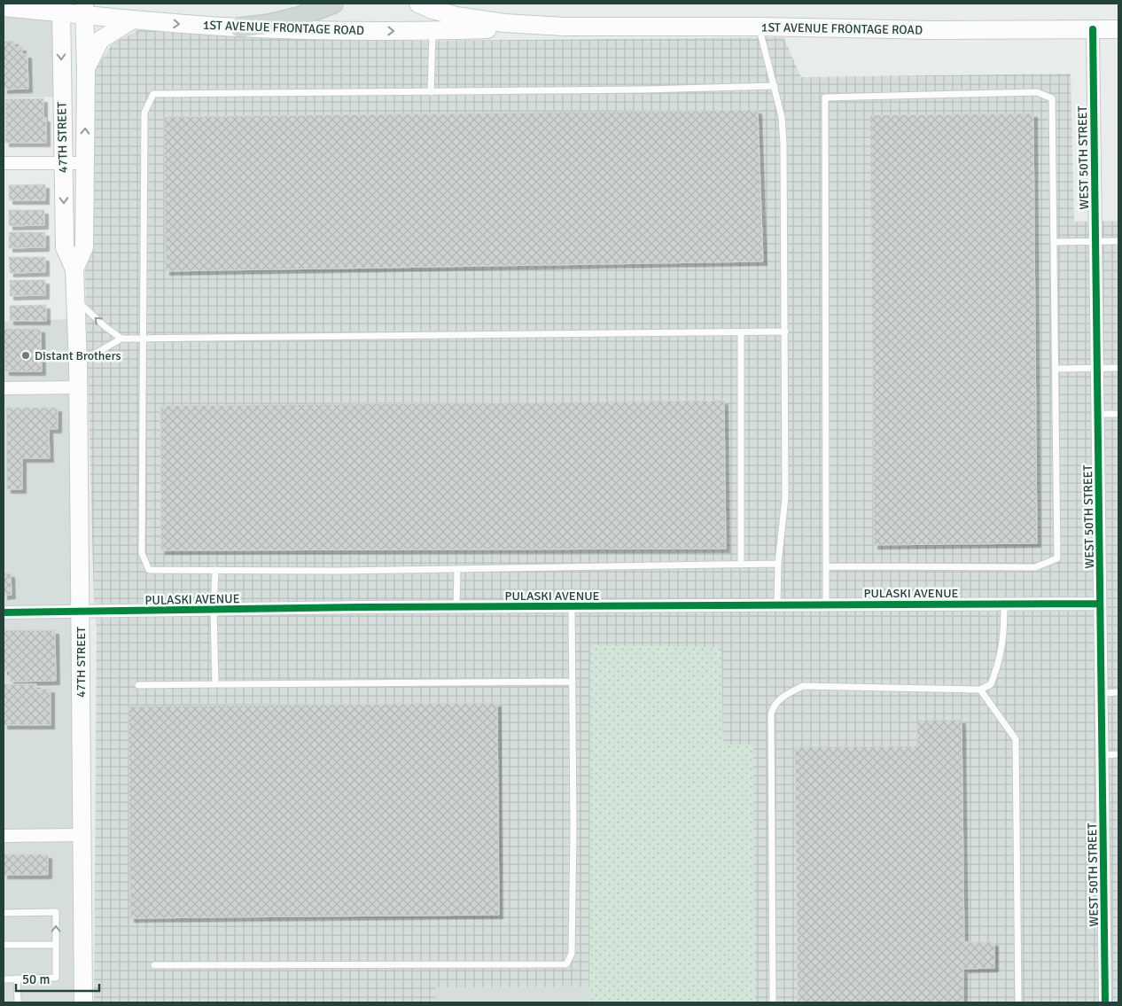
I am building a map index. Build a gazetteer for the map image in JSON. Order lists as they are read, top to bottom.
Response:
{
  "streets": {
    "main road": ["1ST AVENUE FRONTAGE ROAD", "47TH STREET"],
    "street": ["WEST 50TH STREET", "PULASKI AVENUE"]
  },
  "crossings": [
    ["1ST AVENUE FRONTAGE ROAD", "47TH STREET"],
    ["1ST AVENUE FRONTAGE ROAD", "WEST 50TH STREET"],
    ["47TH STREET", "PULASKI AVENUE"],
    ["WEST 50TH STREET", "PULASKI AVENUE"]
  ],
  "places": ["Distant Brothers"],
  "scale_bar": "50 m"
}
